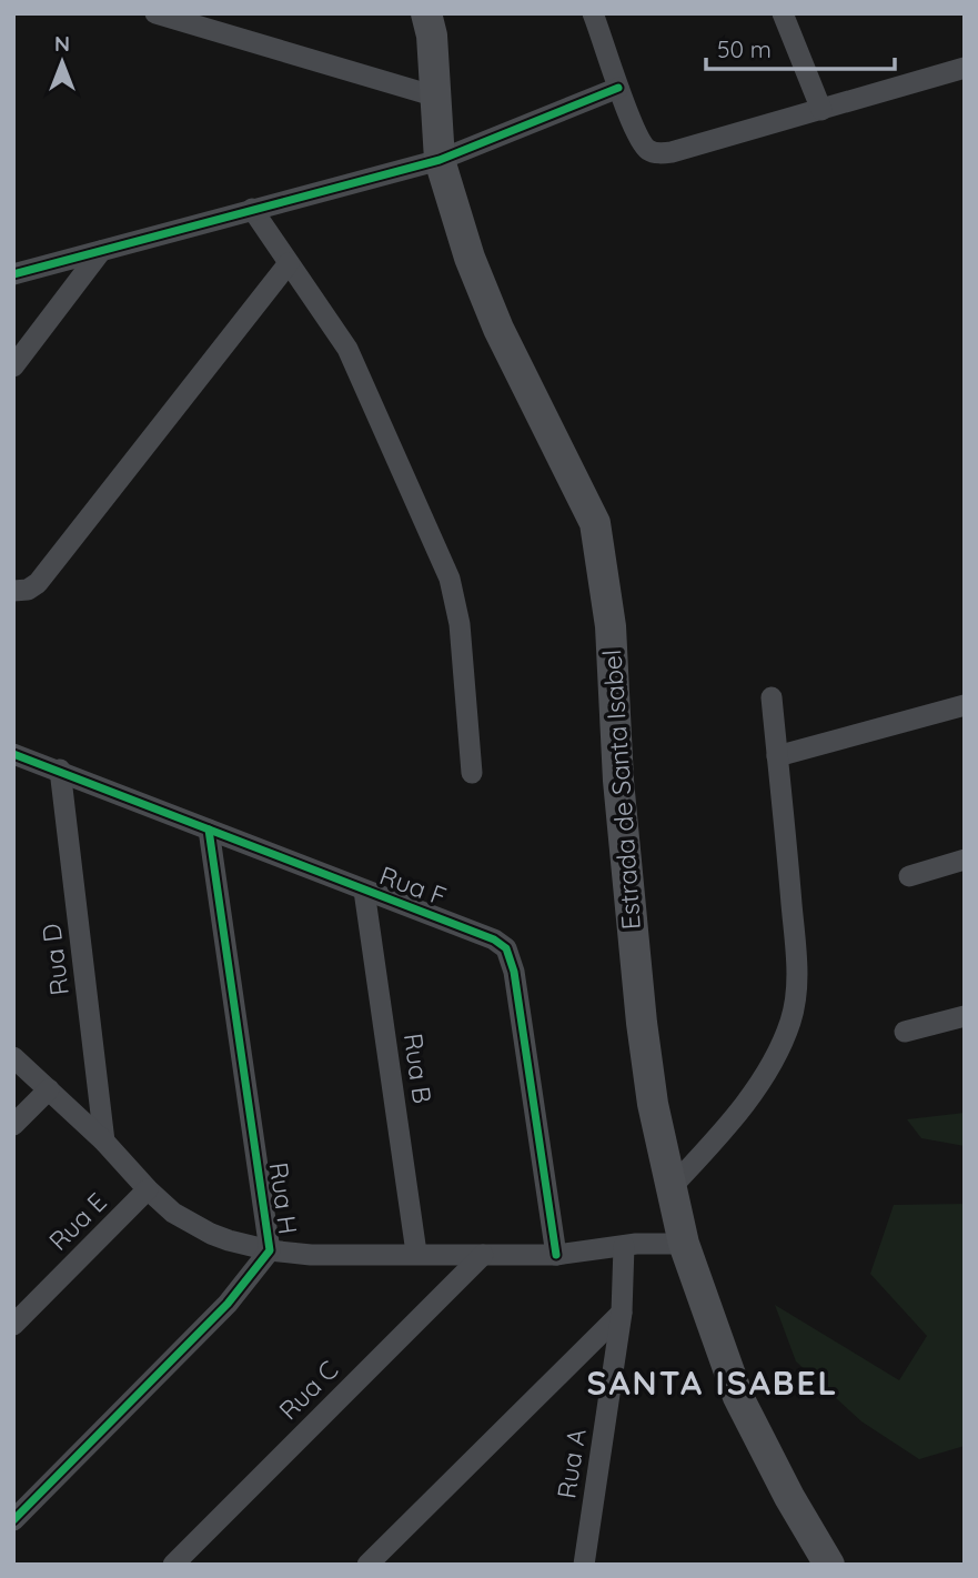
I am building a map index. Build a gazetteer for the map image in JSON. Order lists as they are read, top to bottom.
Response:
{
  "streets": {
    "main road": ["Estrada de Santa Isabel"],
    "street": [
      "Rua F",
      "Rua D",
      "Rua B",
      "Rua H",
      "Rua E",
      "Rua C",
      "Rua A"
    ]
  },
  "crossings": [
    ["Estrada de Santa Isabel", "Rua H"],
    ["Rua F", "Rua D"],
    ["Rua F", "Rua B"],
    ["Rua F", "Rua H"],
    ["Rua D", "Rua H"],
    ["Rua B", "Rua H"],
    ["Rua H", "Rua E"],
    ["Rua H", "Rua C"],
    ["Rua H", "Rua A"]
  ],
  "districts": ["SANTA ISABEL"],
  "scale_bar": "50 m",
  "north": "top"
}
